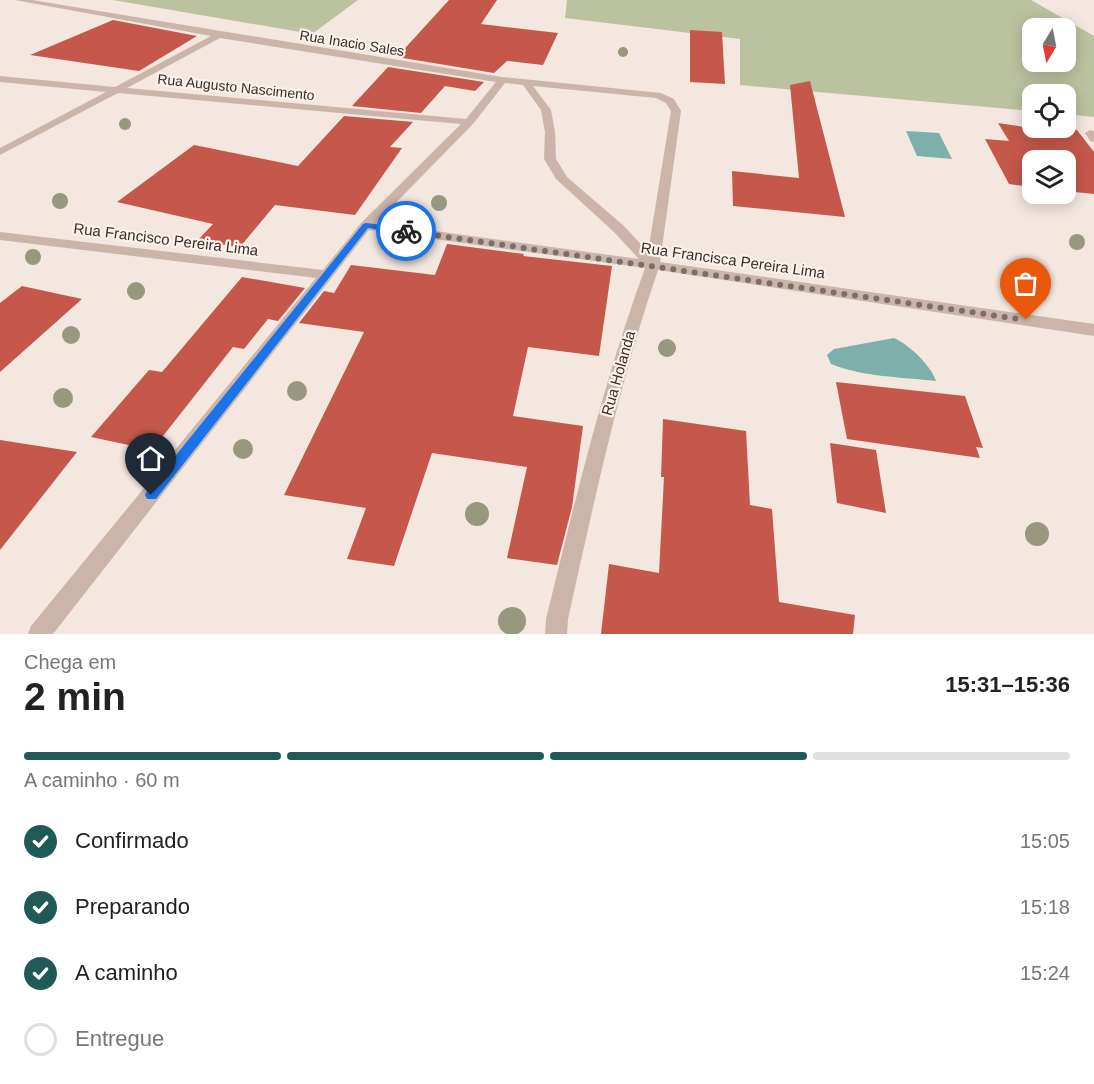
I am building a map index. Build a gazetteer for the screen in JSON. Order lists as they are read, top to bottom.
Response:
{
  "streets": {
    "street": [
      "Rua Inacio Sales",
      "Rua Augusto Nascimento",
      "Rua Francisco Pereira Lima",
      "Rua Francisca Pereira Lima",
      "Rua Holanda"
    ]
  },
  "crossings": [
    ["Rua Inacio Sales", "Rua Holanda"],
    ["Rua Francisca Pereira Lima", "Rua Holanda"]
  ],
  "north": "bottom",
  "page": {
    "heading": ["2 min", "Chega em", "15:31–15:36"],
    "bar": "A caminho · 60 m",
    "list": [
      ["Confirmado", "15:05"],
      ["Preparando", "15:18"],
      ["A caminho", "15:24"],
      "Entregue"
    ]
  }
}
